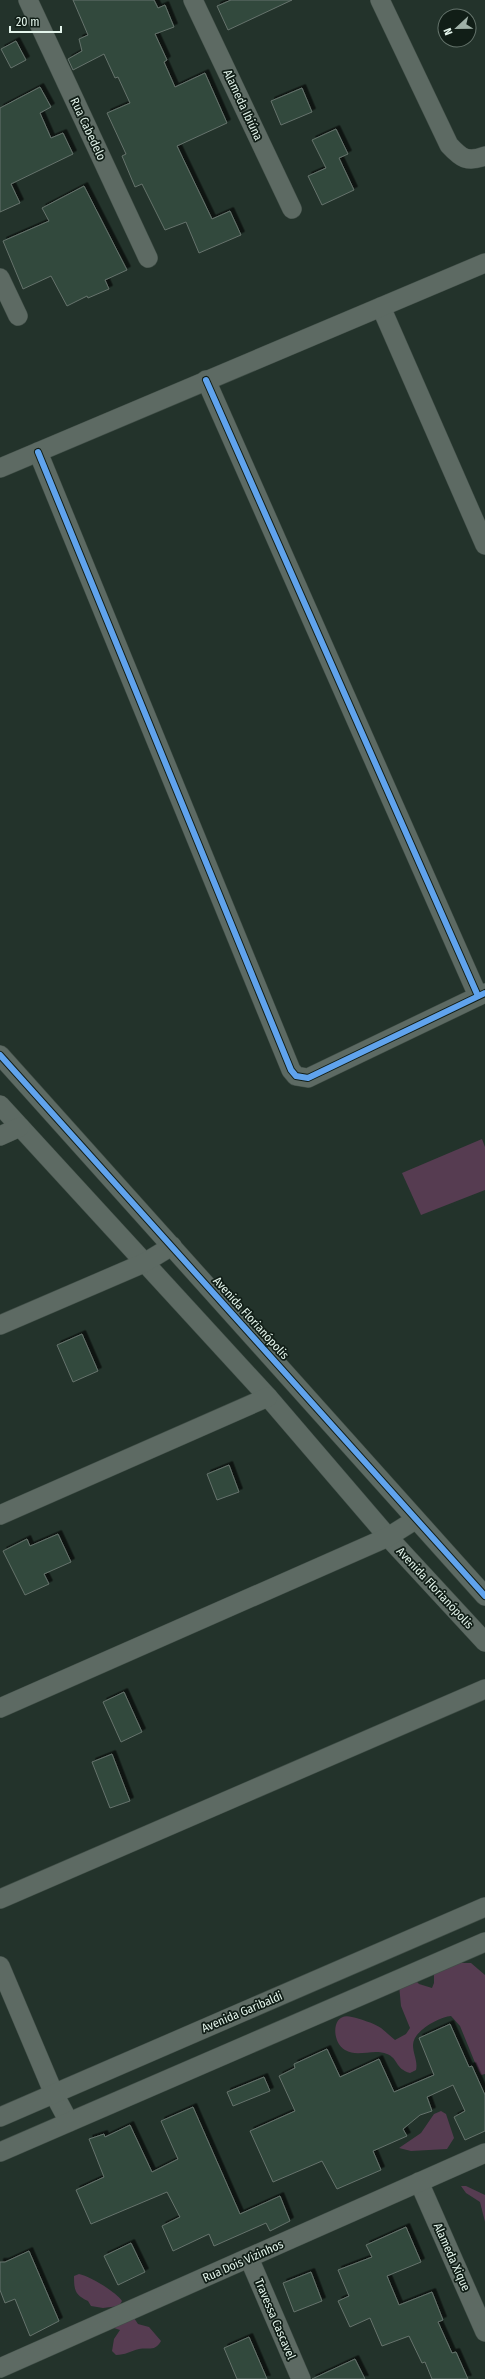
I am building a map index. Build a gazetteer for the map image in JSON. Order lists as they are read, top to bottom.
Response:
{
  "streets": {
    "street": [
      "Alameda Ibiúna",
      "Rua Cabedelo",
      "Avenida Florianópolis",
      "Avenida Garibaldi",
      "Alameda Xique",
      "Rua Dois Vizinhos",
      "Travessa Cascavel"
    ]
  },
  "crossings": [
    ["Alameda Xique", "Rua Dois Vizinhos"],
    ["Rua Dois Vizinhos", "Travessa Cascavel"]
  ],
  "scale_bar": "20 m",
  "north": "left"
}
